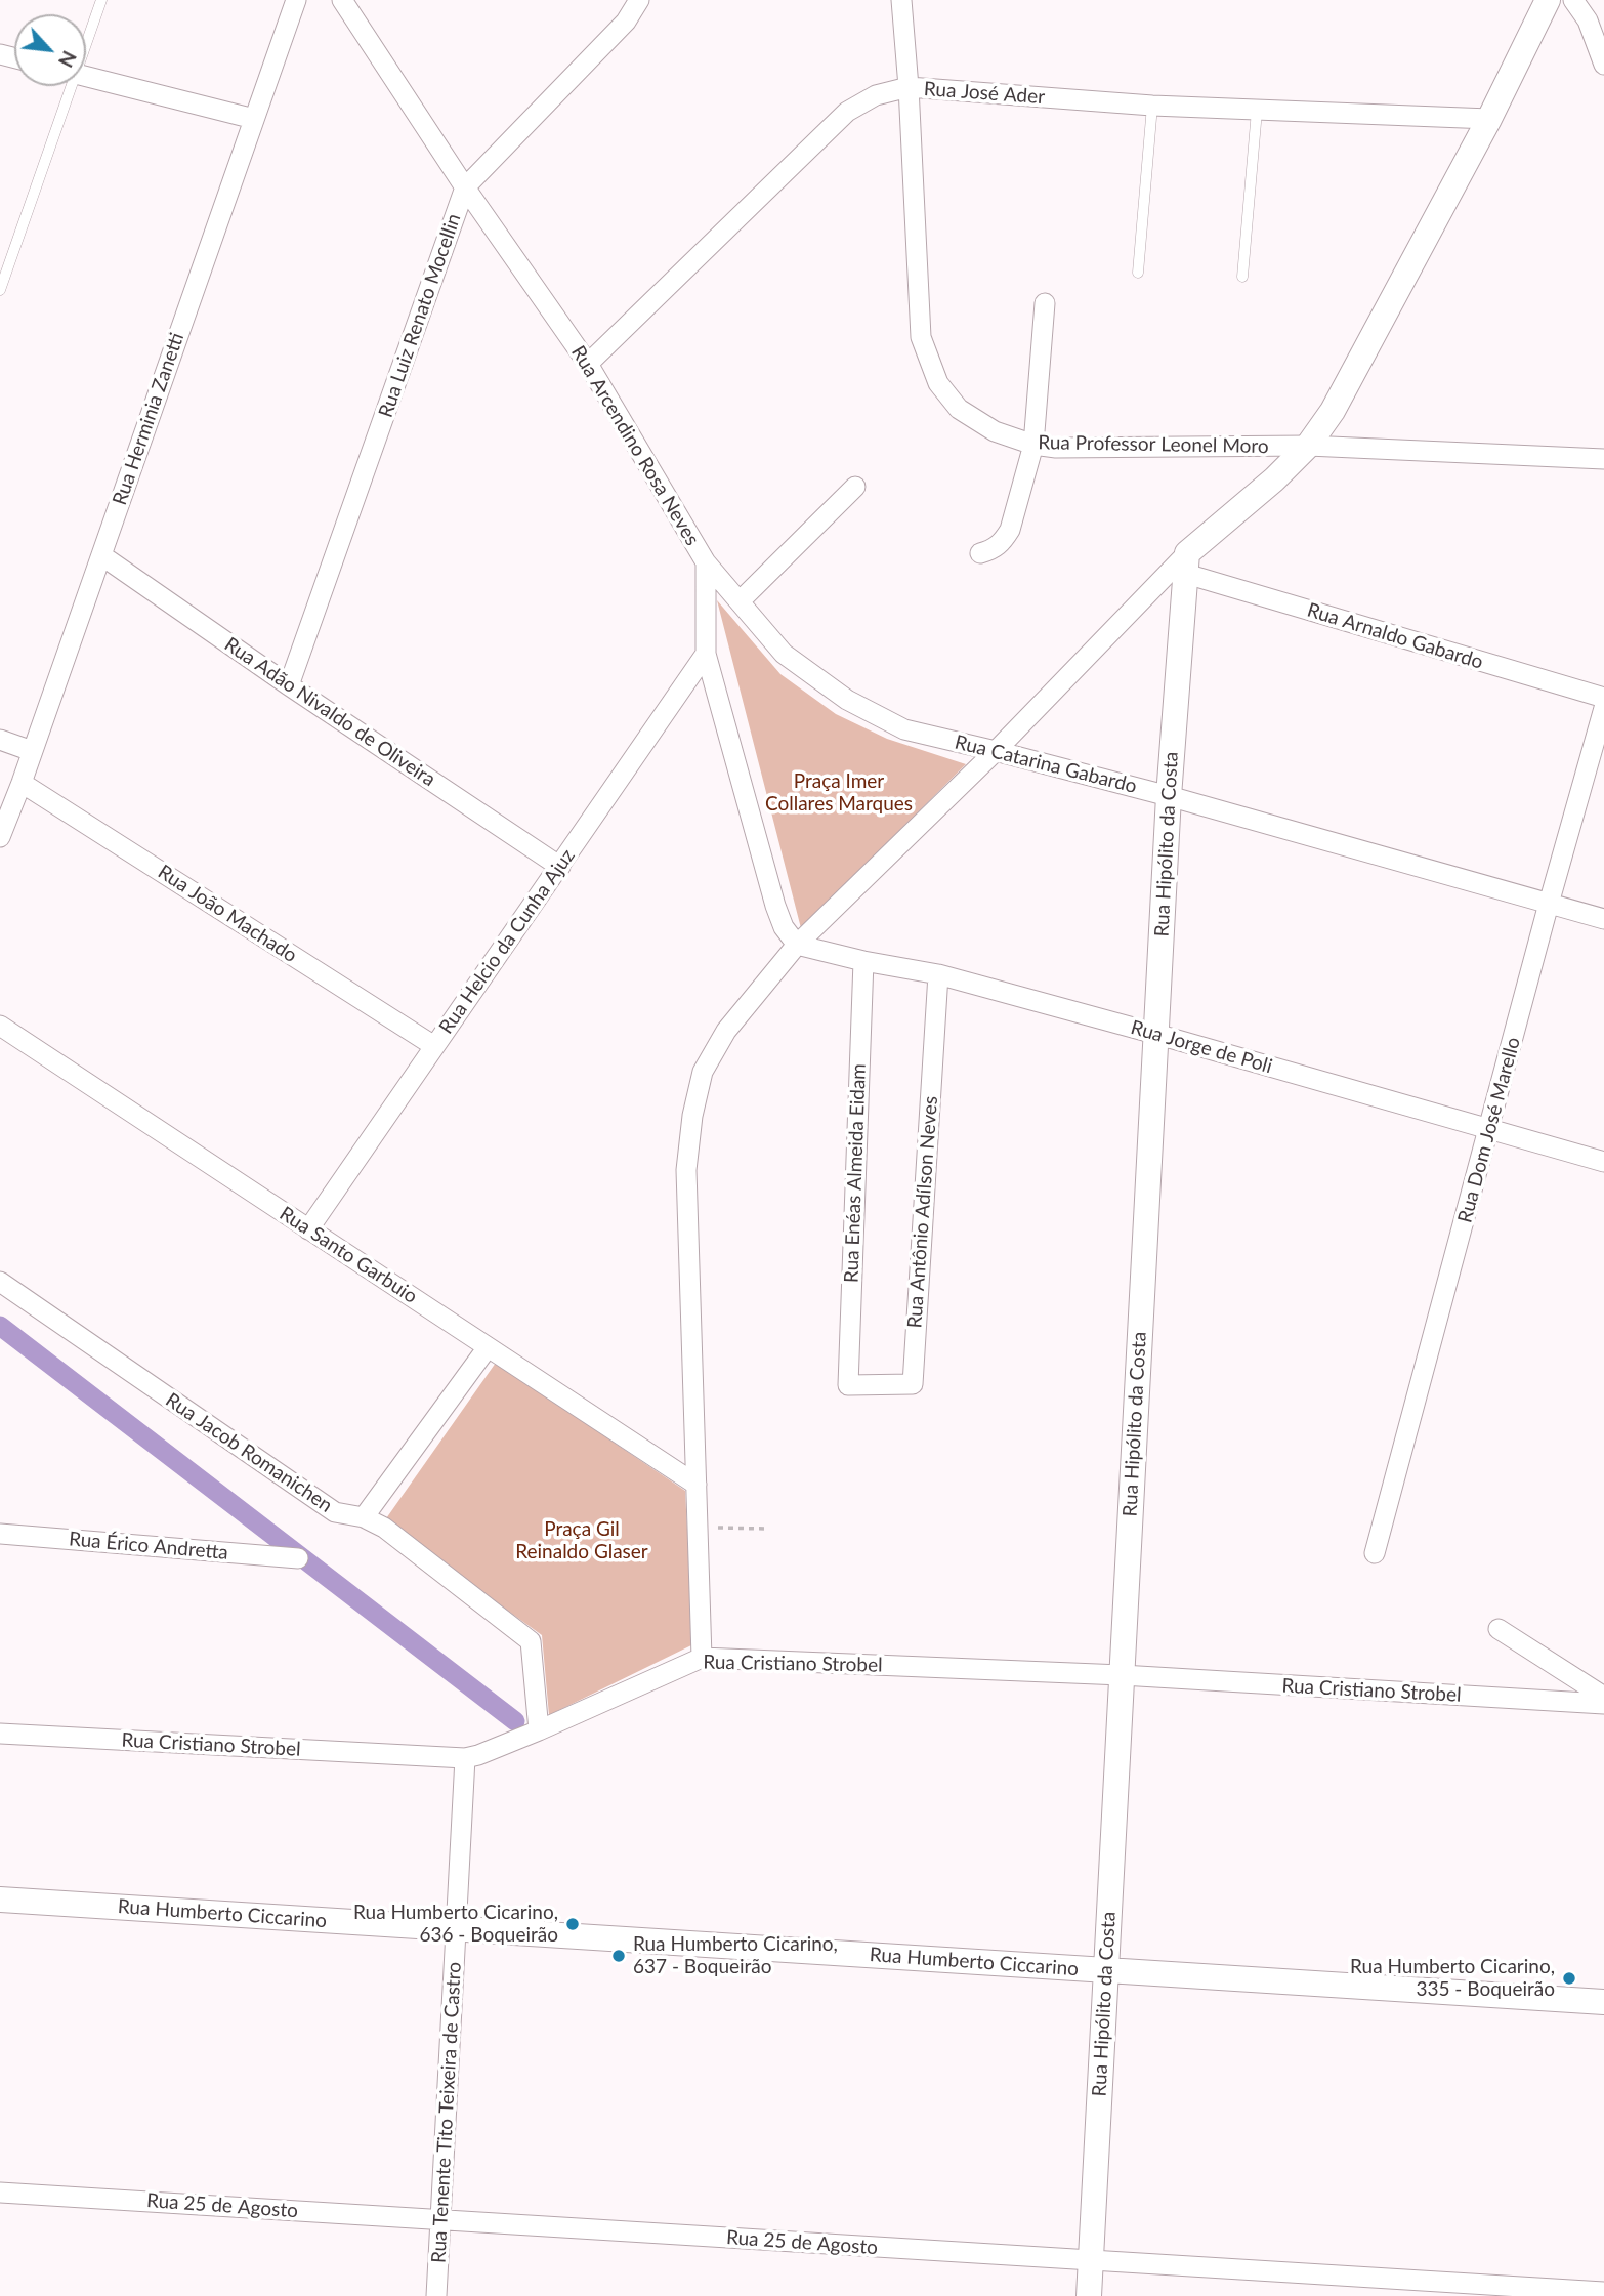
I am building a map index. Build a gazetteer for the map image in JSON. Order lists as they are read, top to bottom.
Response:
{
  "streets": {
    "street": [
      "Rua José Ader",
      "Rua Luiz Renato Mocellin",
      "Rua Herminia Zanetti",
      "Rua Professor Leonel Moro",
      "Rua Arcendino Rosa Neves",
      "Rua Arnaldo Gabardo",
      "Rua Adão Nivaldo de Oliveira",
      "Rua Catarina Gabardo",
      "Rua Hipólito da Costa",
      "Rua João Machado",
      "Rua Helcio da Cunha Ajuz",
      "Rua Jorge de Poli",
      "Rua Dom José Marello",
      "Rua Enéas Almeida Eidam",
      "Rua Antônio Adílson Neves",
      "Rua Santo Garbuio",
      "Rua Jacob Romanichen",
      "Rua Érico Andretta",
      "Rua Cristiano Strobel",
      "Rua Humberto Ciccarino",
      "Rua Tenente Tito Teixeira de Castro",
      "Rua 25 de Agosto"
    ]
  },
  "crossings": [
    ["Rua José Ader", "Rua Professor Leonel Moro"],
    ["Rua José Ader", "Rua Arcendino Rosa Neves"],
    ["Rua Luiz Renato Mocellin", "Rua Arcendino Rosa Neves"],
    ["Rua Luiz Renato Mocellin", "Rua Adão Nivaldo de Oliveira"],
    ["Rua Herminia Zanetti", "Rua Adão Nivaldo de Oliveira"],
    ["Rua Herminia Zanetti", "Rua João Machado"],
    ["Rua Arcendino Rosa Neves", "Rua Catarina Gabardo"],
    ["Rua Arcendino Rosa Neves", "Rua Helcio da Cunha Ajuz"],
    ["Rua Arcendino Rosa Neves", "Rua Jorge de Poli"],
    ["Rua Arnaldo Gabardo", "Rua Hipólito da Costa"],
    ["Rua Adão Nivaldo de Oliveira", "Rua Helcio da Cunha Ajuz"],
    ["Rua Catarina Gabardo", "Rua Hipólito da Costa"],
    ["Rua Catarina Gabardo", "Rua Dom José Marello"],
    ["Rua Hipólito da Costa", "Rua Jorge de Poli"],
    ["Rua Hipólito da Costa", "Rua Cristiano Strobel"],
    ["Rua Hipólito da Costa", "Rua Humberto Ciccarino"],
    ["Rua Hipólito da Costa", "Rua 25 de Agosto"],
    ["Rua João Machado", "Rua Helcio da Cunha Ajuz"],
    ["Rua Helcio da Cunha Ajuz", "Rua Santo Garbuio"],
    ["Rua Jorge de Poli", "Rua Dom José Marello"],
    ["Rua Jorge de Poli", "Rua Enéas Almeida Eidam"],
    ["Rua Jorge de Poli", "Rua Antônio Adílson Neves"],
    ["Rua Enéas Almeida Eidam", "Rua Antônio Adílson Neves"],
    ["Rua Jacob Romanichen", "Rua Cristiano Strobel"],
    ["Rua Cristiano Strobel", "Rua Tenente Tito Teixeira de Castro"],
    ["Rua Humberto Ciccarino", "Rua Tenente Tito Teixeira de Castro"],
    ["Rua Tenente Tito Teixeira de Castro", "Rua 25 de Agosto"]
  ],
  "parks": ["Praça Imer Collares Marques", "Praça Gil Reinaldo Glaser"],
  "places": ["Rua Humberto Cicarino, 636 - Boqueirão", "Rua Humberto Cicarino, 637 - Boqueirão", "Rua Humberto Cicarino, 335 - Boqueirão"],
  "north": "bottom right"
}
